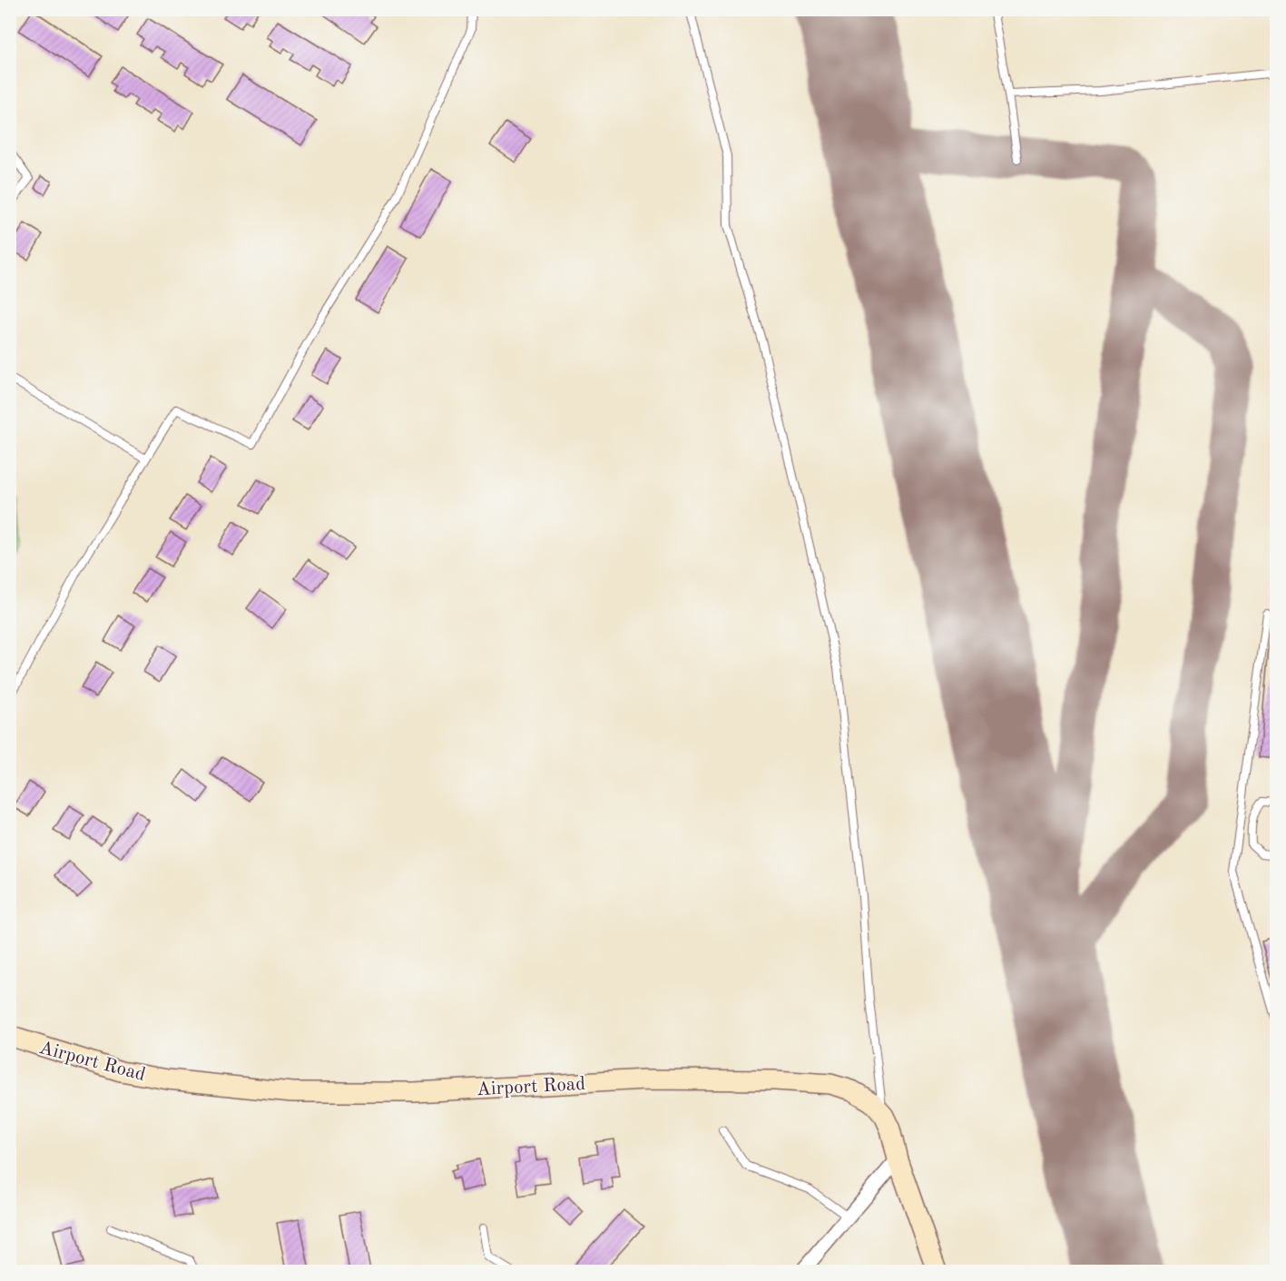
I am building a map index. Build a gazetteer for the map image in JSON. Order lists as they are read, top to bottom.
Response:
{
  "streets": {
    "main road": ["Airport Road"]
  }
}
